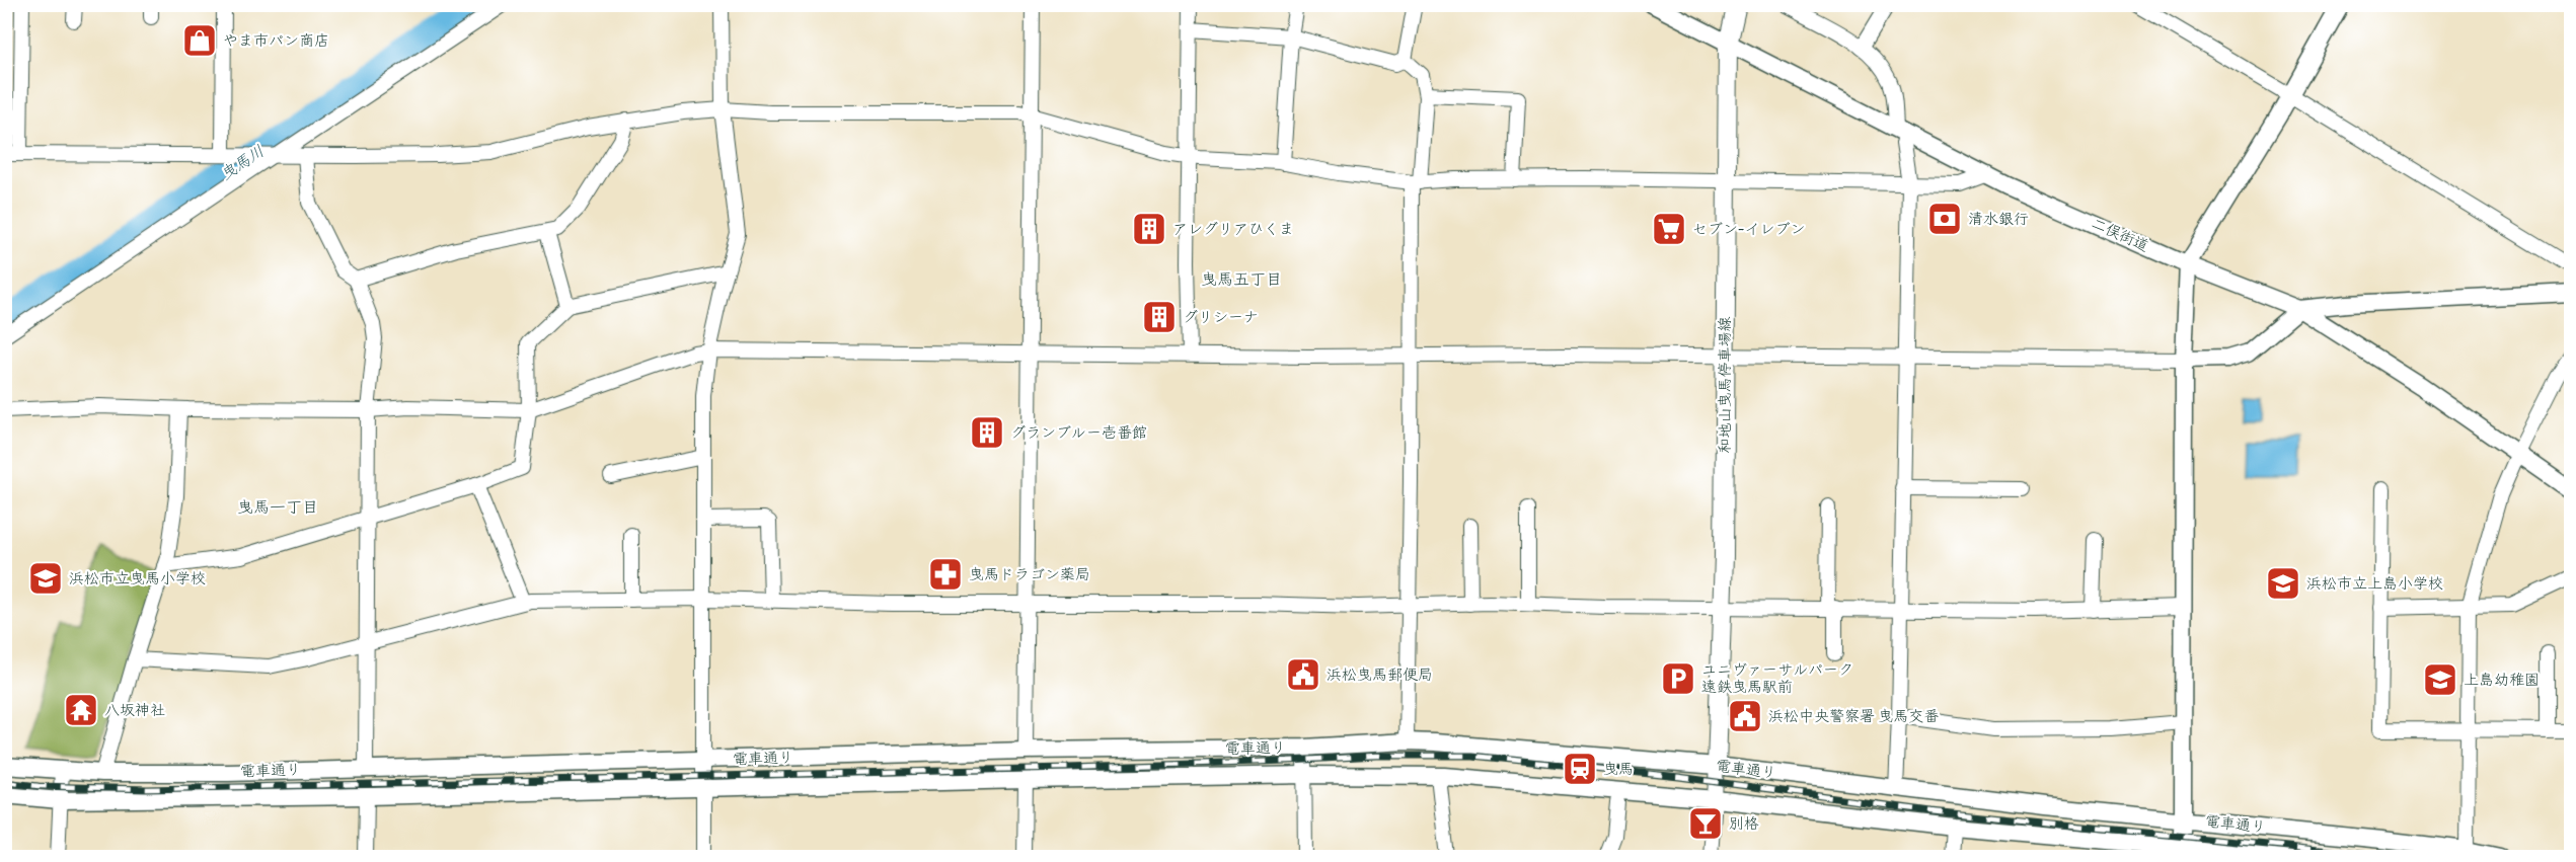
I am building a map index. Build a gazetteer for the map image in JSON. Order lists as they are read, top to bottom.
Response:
{
  "streets": {
    "main road": ["和地山曳馬停車場線"],
    "street": ["二俣街道", "電車通り"]
  },
  "crossings": [
    ["二俣街道", "和地山曳馬停車場線"],
    ["和地山曳馬停車場線", "電車通り"]
  ],
  "districts": ["曳馬五丁目", "曳馬一丁目"],
  "water": ["曳馬川"],
  "places": {
    "shop": ["やま市パン商店"],
    "bank": ["清水銀行"],
    "building": ["アレグリアひくま", "グリシーナ", "グランブルー壱番館"],
    "supermarket": ["セブン-イレブン"],
    "pharmacy": ["曳馬ドラゴン薬局"],
    "school or university": ["浜松市立曳馬小学校", "浜松市立上島小学校", "上島幼稚園"],
    "public building": ["浜松曳馬郵便局", "浜松中央警察署 曳馬交番"],
    "parking": ["ユニヴァーサルパーク 遠鉄曳馬駅前"],
    "temple": ["八坂神社"],
    "station": ["曳馬"],
    "bar": ["別格"]
  }
}
